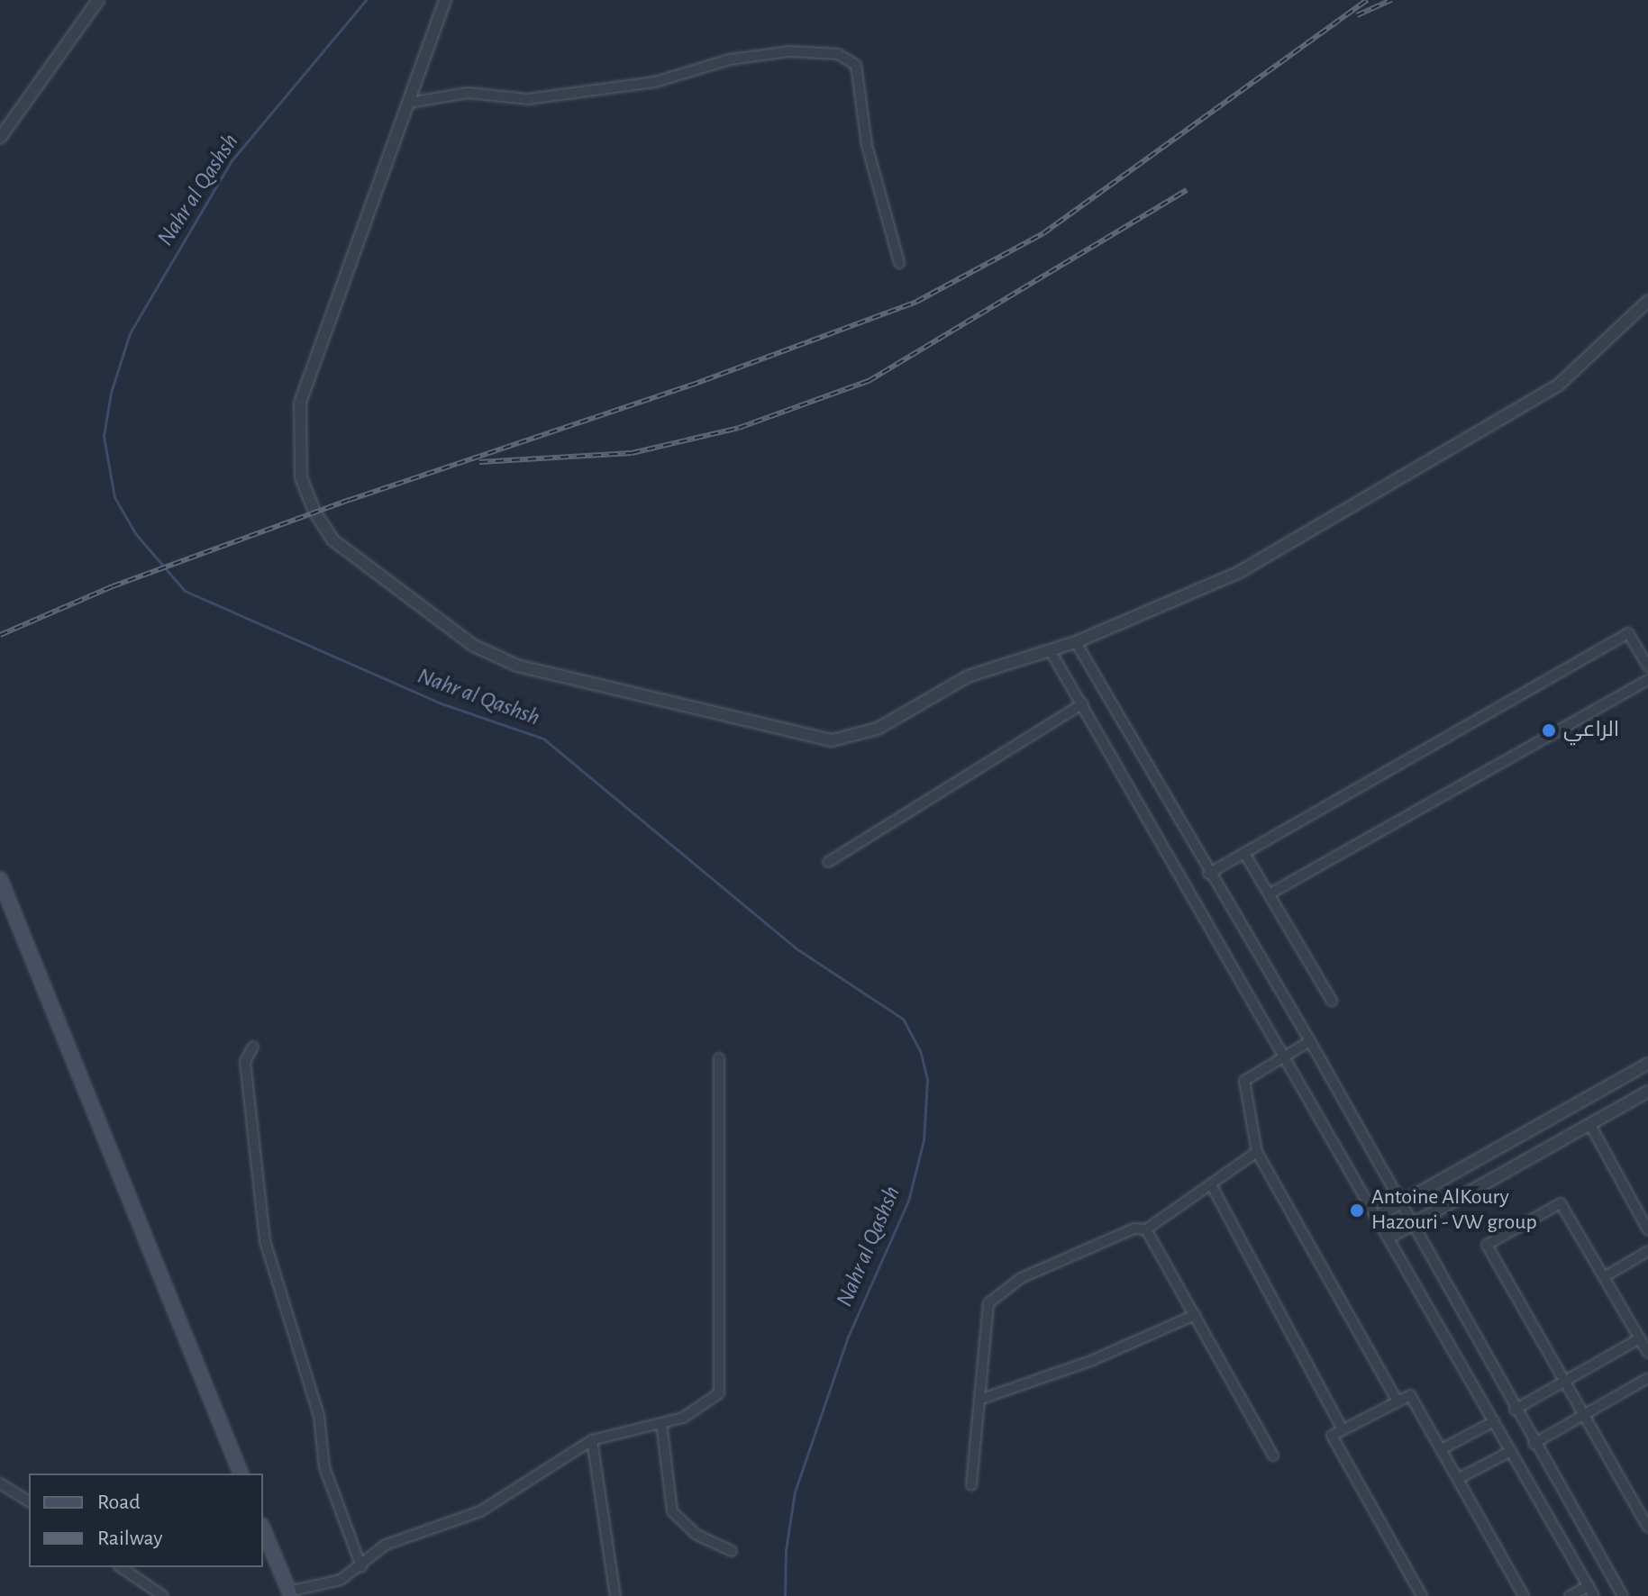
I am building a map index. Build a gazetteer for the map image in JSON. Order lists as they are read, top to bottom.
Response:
{
  "water": ["Nahr al Qashsh"],
  "places": ["الراعي", "Antoine AlKoury Hazouri - VW group"],
  "legend": ["Road", "Railway"]
}
